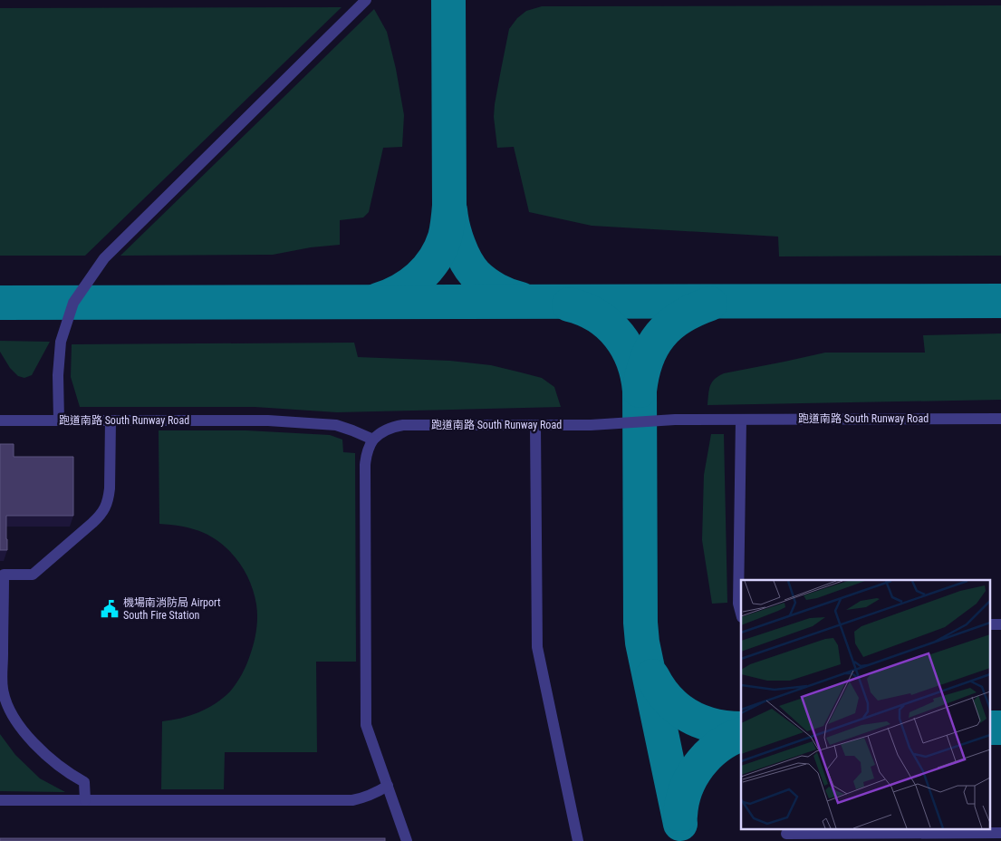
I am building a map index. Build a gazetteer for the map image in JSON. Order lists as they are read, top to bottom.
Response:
{
  "streets": {
    "lane": ["跑道南路 South Runway Road"]
  },
  "places": {
    "public building": ["機場南消防局 Airport South Fire Station"]
  }
}
